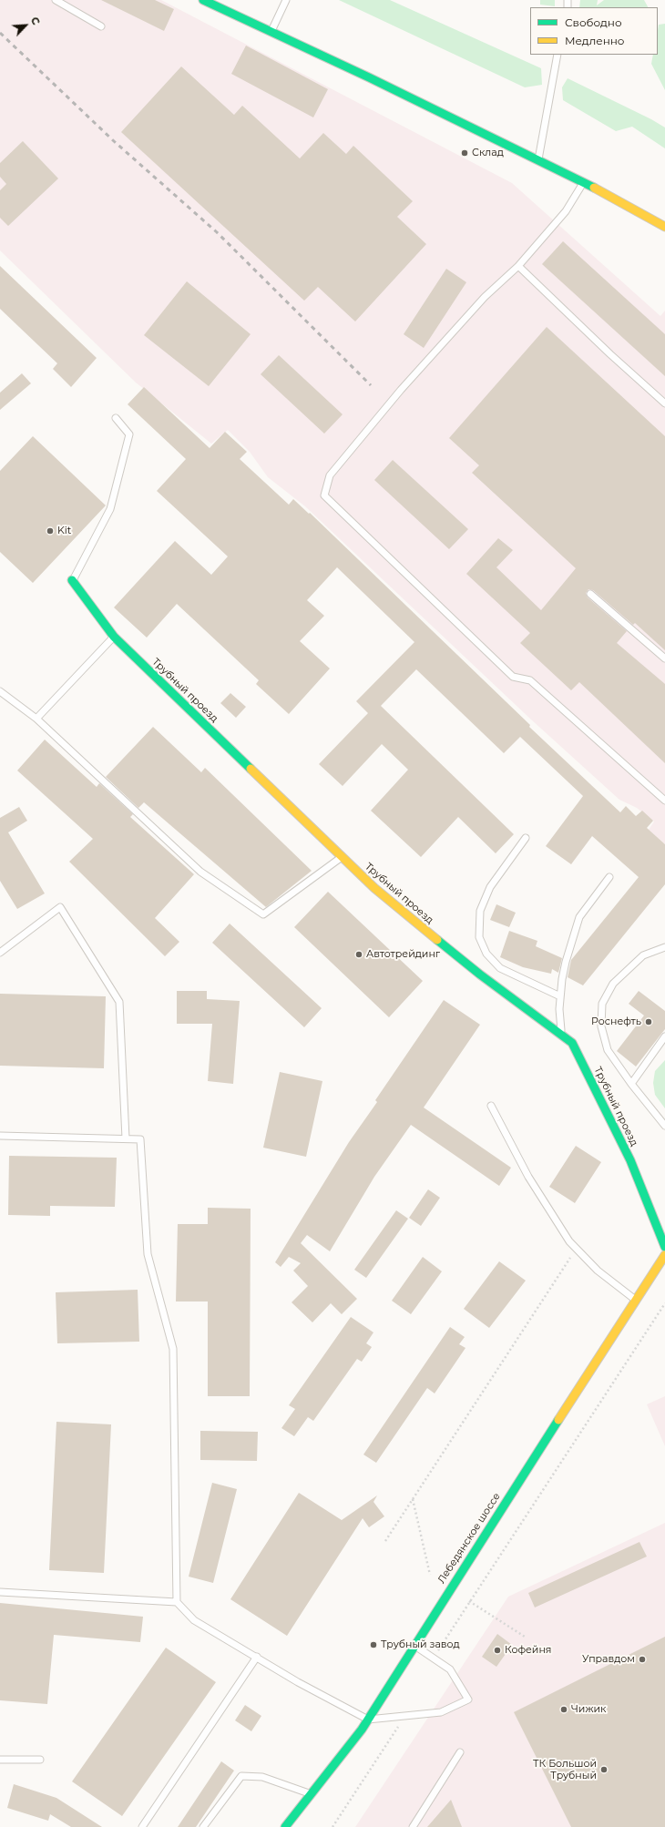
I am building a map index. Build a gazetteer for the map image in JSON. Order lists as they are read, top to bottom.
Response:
{
  "streets": {
    "street": ["Трубный проезд", "Лебедянское шоссе"]
  },
  "places": [
    "Склад",
    "Kit",
    "Автотрейдинг",
    "Роснефть",
    "Трубный завод",
    "Кофейня",
    "Управдом",
    "Чижик",
    "ТК Большой Трубный"
  ],
  "legend": ["Свободно", "Медленно"],
  "north": "top right"
}
